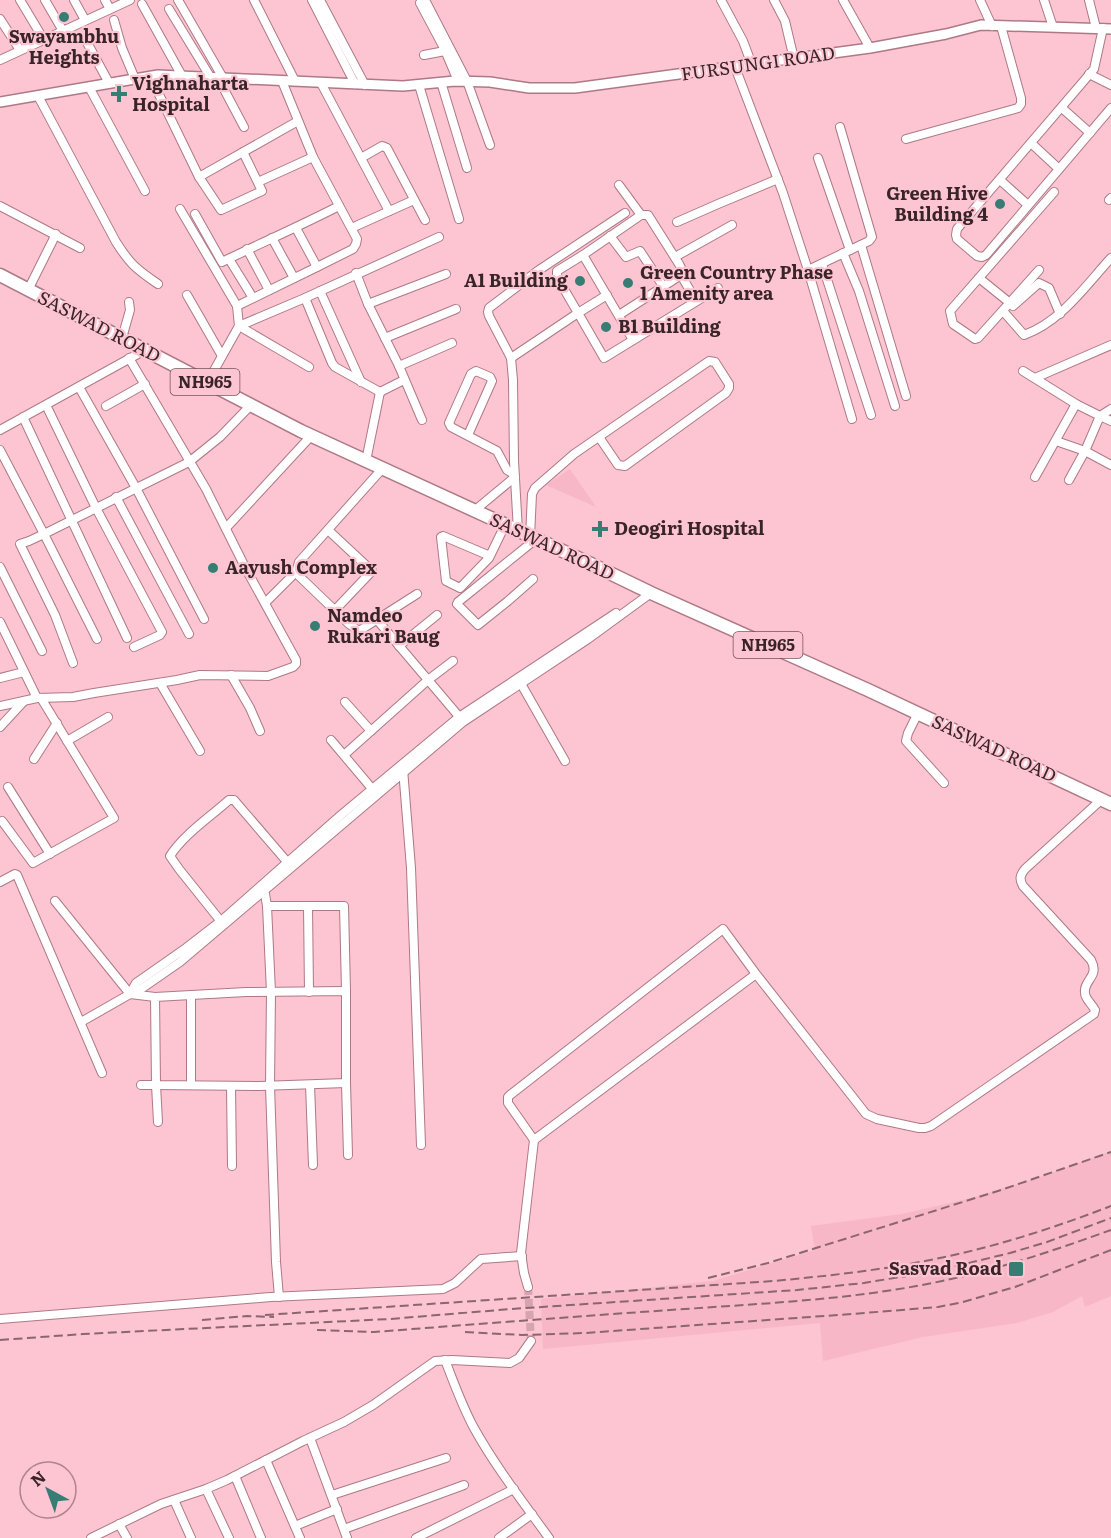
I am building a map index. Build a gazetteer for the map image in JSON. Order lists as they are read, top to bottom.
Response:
{
  "streets": {
    "highway": ["SASWAD ROAD", "NH965"],
    "street": ["FURSUNGI ROAD"]
  },
  "places": {
    "other": [
      "Swayambhu Heights",
      "Green Hive Building 4",
      "A1 Building",
      "Green Country Phase 1 Amenity area",
      "B1 Building",
      "Aayush Complex",
      "Namdeo Rukari Baug"
    ],
    "health": ["Vighnaharta Hospital", "Deogiri Hospital"],
    "transit": ["Sasvad Road"]
  },
  "north": "top left"
}
